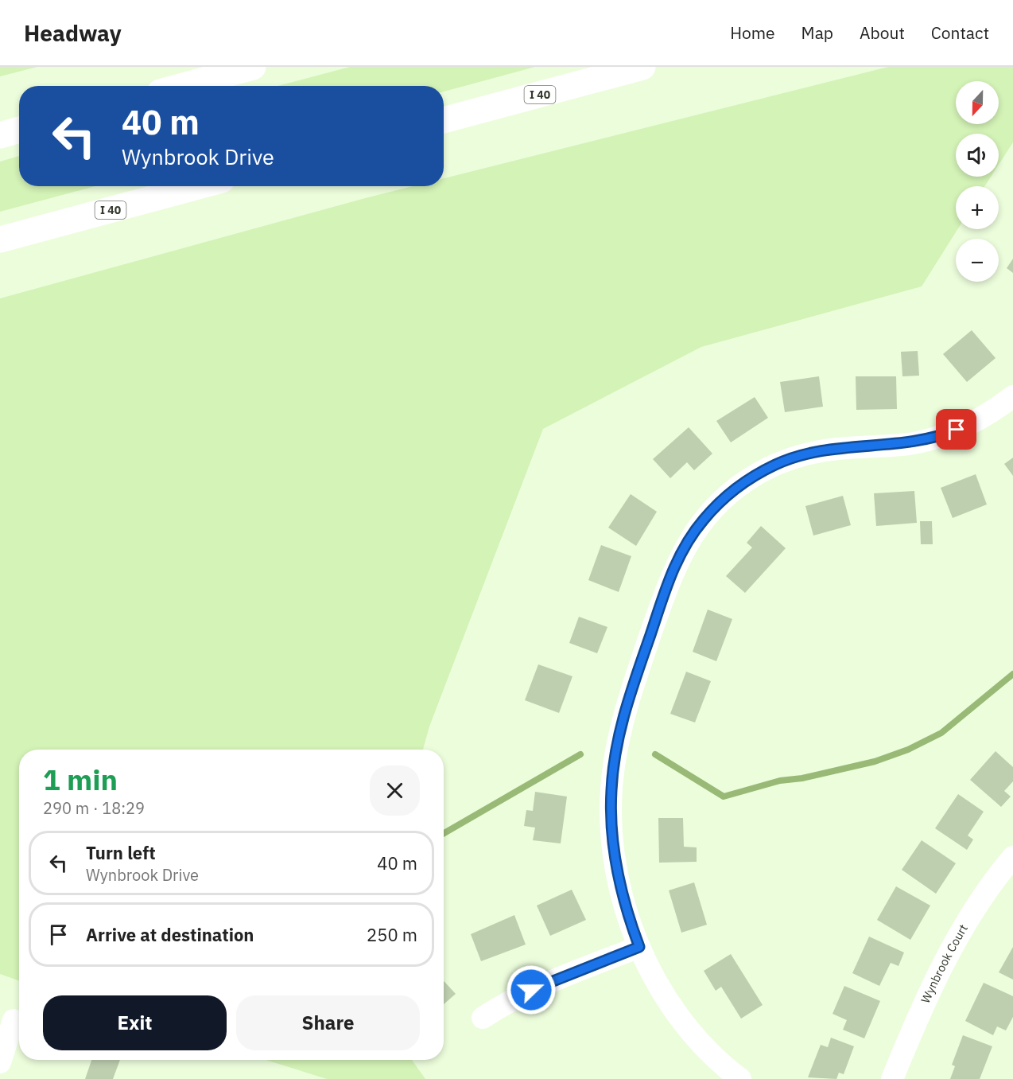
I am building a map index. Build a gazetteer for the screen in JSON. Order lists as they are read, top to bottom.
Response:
{
  "streets": {
    "highway": ["I 40"],
    "street": ["Wynbrook Court"]
  },
  "north": "bottom",
  "page": {
    "header": "Headway",
    "nav": [
      "Home",
      "Map",
      "About",
      "Contact"
    ],
    "map_buttons": ["+", "−"],
    "turn": ["40 m", "Wynbrook Drive"],
    "heading": ["1 min", "290 m · 18:29"],
    "list": [
      {
        "name": "Turn left",
        "note": "Wynbrook Drive",
        "value": "40 m"
      },
      {
        "name": "Arrive at destination",
        "value": "250 m"
      }
    ],
    "buttons": ["Exit", "Share"]
  }
}
